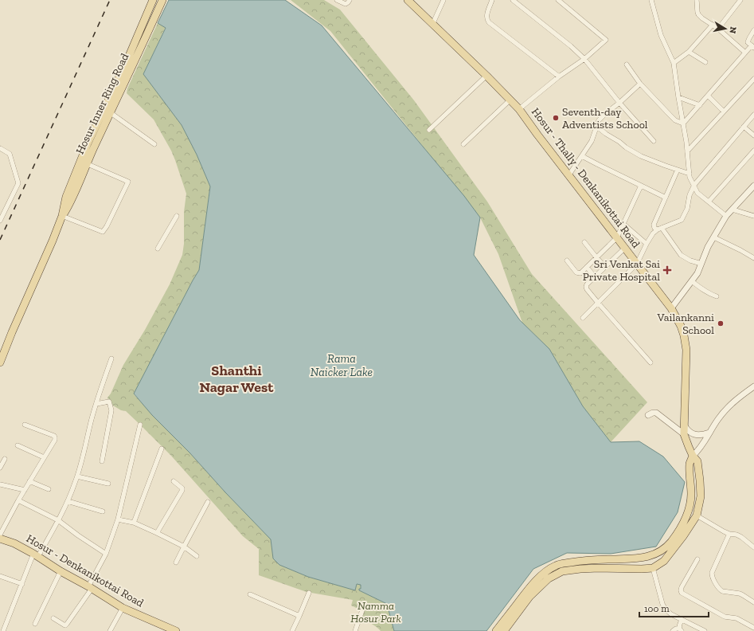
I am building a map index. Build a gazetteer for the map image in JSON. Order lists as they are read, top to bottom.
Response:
{
  "streets": {
    "main road": ["Hosur Inner Ring Road", "Hosur - Thally - Denkanikottai Road", "Hosur - Denkanikottai Road"]
  },
  "districts": ["Shanthi Nagar West"],
  "water": ["Rama Naicker Lake"],
  "parks": ["Namma Hosur Park"],
  "places": {
    "other": ["Seventh-day Adventists School", "Vailankanni School"],
    "health": ["Sri Venkat Sai Private Hospital"]
  },
  "scale_bar": "100 m",
  "north": "right"
}
